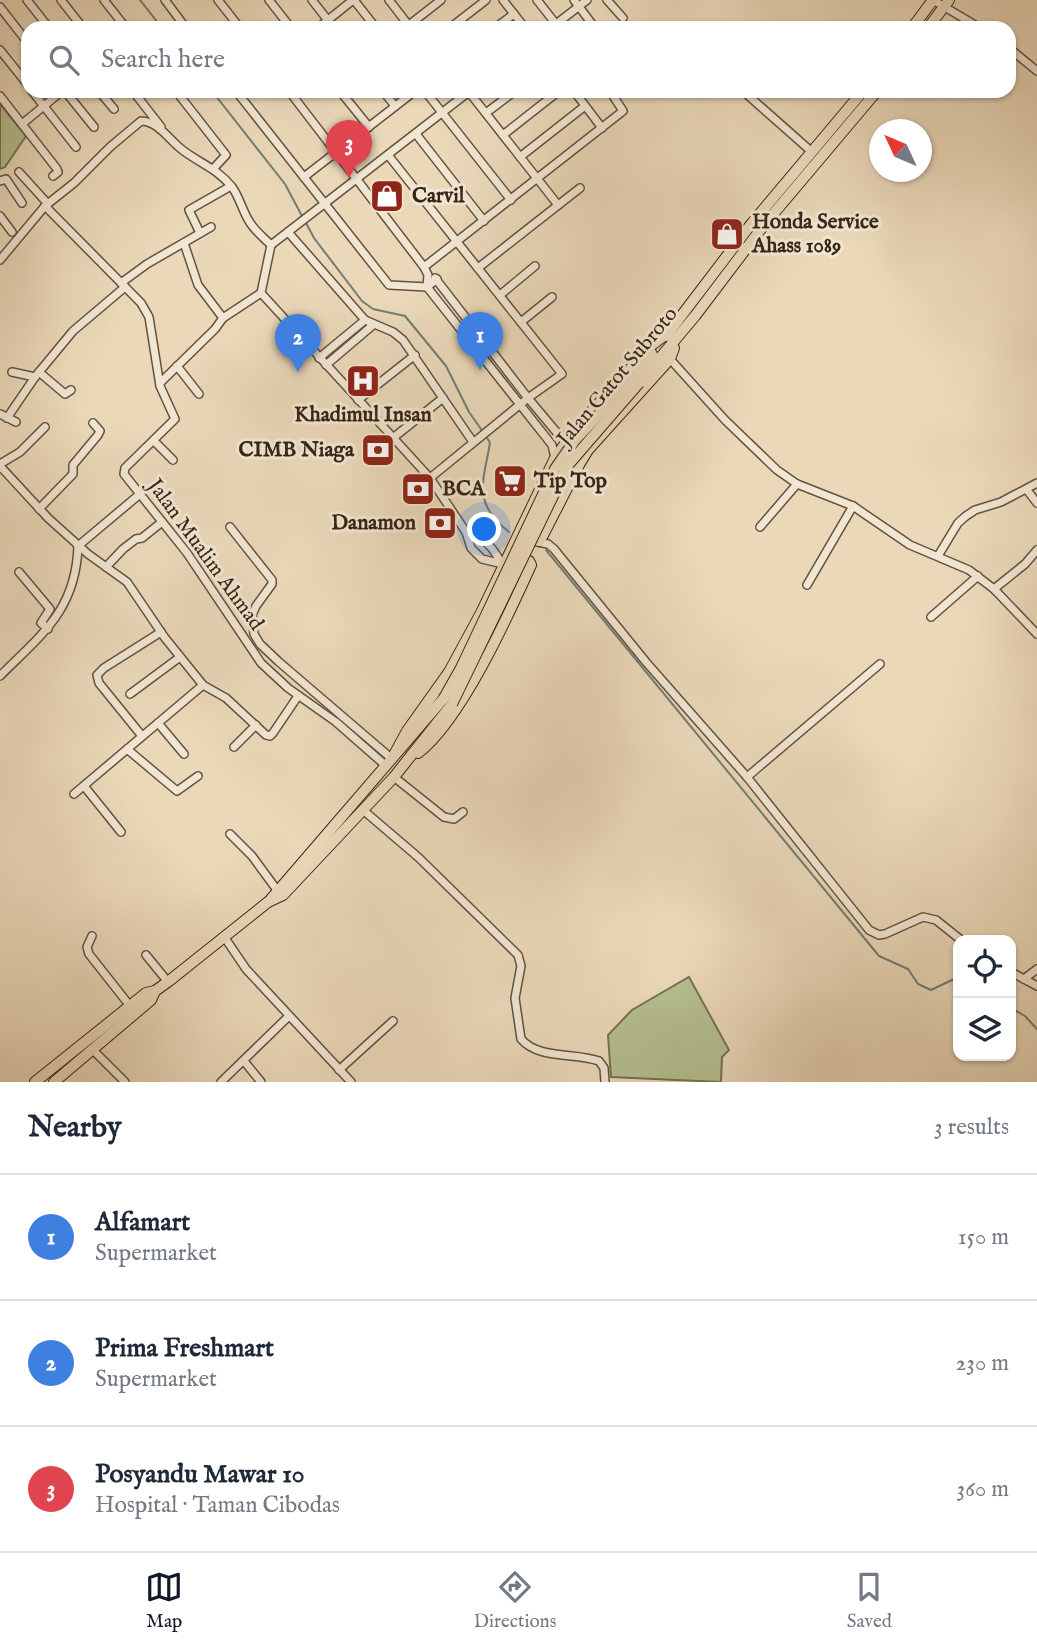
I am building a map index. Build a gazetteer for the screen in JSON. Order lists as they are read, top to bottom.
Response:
{
  "streets": {
    "highway": ["Jalan Gatot Subroto"],
    "street": ["Jalan Mualim Ahmad"]
  },
  "crossings": [
    ["Jalan Gatot Subroto", "Jalan Mualim Ahmad"]
  ],
  "places": {
    "shop": ["Carvil", "Honda Service Ahass 1089"],
    "hospital": ["Khadimul Insan"],
    "bank": ["CIMB Niaga", "BCA", "Danamon"],
    "supermarket": ["Tip Top"]
  },
  "north": "top left",
  "page": {
    "search": "Search here",
    "pins": ["3", "1", "2"],
    "heading": ["Nearby", "3 results"],
    "list": [
      {
        "mark": "1",
        "name": "Alfamart",
        "note": "Supermarket",
        "value": "150 m"
      },
      {
        "mark": "2",
        "name": "Prima Freshmart",
        "note": "Supermarket",
        "value": "230 m"
      },
      {
        "mark": "3",
        "name": "Posyandu Mawar 10",
        "note": "Hospital · Taman Cibodas",
        "value": "360 m"
      }
    ],
    "nav": ["Map", "Directions", "Saved"]
  }
}
